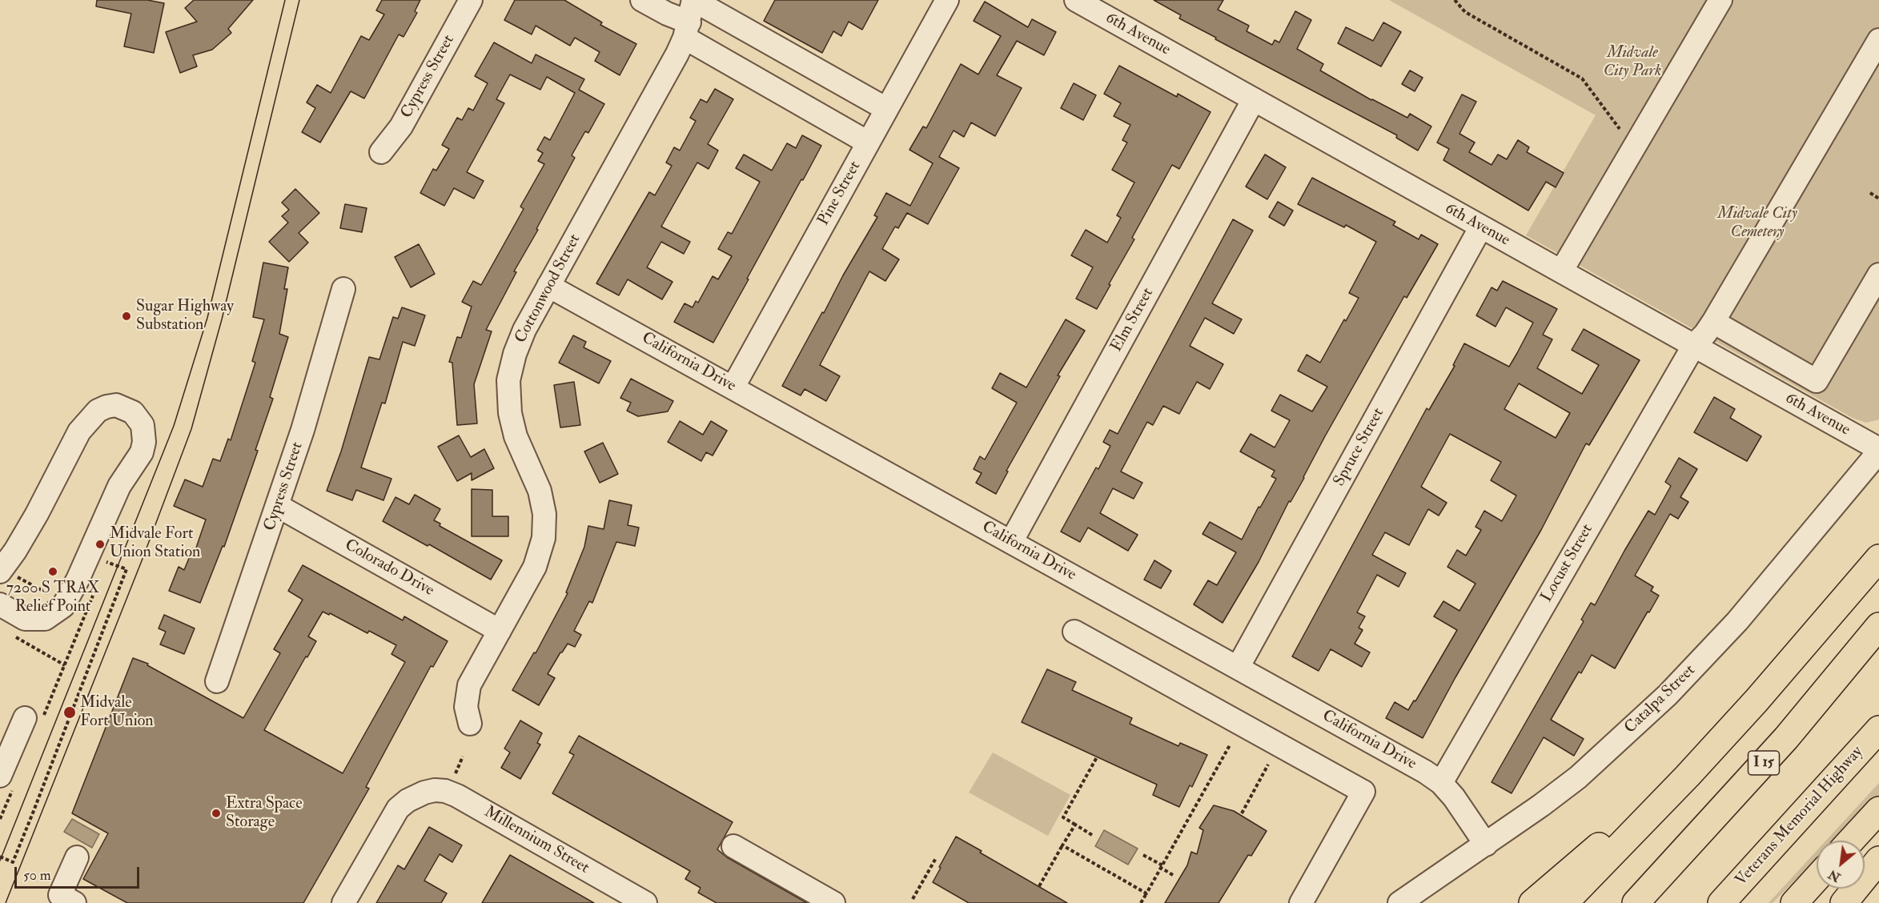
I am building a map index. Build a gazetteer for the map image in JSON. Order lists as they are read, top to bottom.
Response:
{
  "streets": {
    "highway": ["I 15", "Veterans Memorial Highway"],
    "street": [
      "6th Avenue",
      "Cypress Street",
      "Pine Street",
      "Cottonwood Street",
      "Elm Street",
      "California Drive",
      "Spruce Street",
      "Locust Street",
      "Colorado Drive",
      "Catalpa Street",
      "Millennium Street"
    ]
  },
  "crossings": [
    ["6th Avenue", "Elm Street"],
    ["6th Avenue", "Spruce Street"],
    ["6th Avenue", "Locust Street"],
    ["6th Avenue", "Catalpa Street"],
    ["Cypress Street", "Colorado Drive"],
    ["Pine Street", "California Drive"],
    ["Cottonwood Street", "California Drive"],
    ["Cottonwood Street", "Colorado Drive"],
    ["Elm Street", "California Drive"],
    ["California Drive", "Spruce Street"],
    ["California Drive", "Locust Street"],
    ["California Drive", "Catalpa Street"]
  ],
  "parks": ["Midvale City Park", "Midvale City Cemetery"],
  "places": [
    "Sugar Highway Substation",
    "Midvale Fort Union Station",
    "7200 S TRAX Relief Point",
    "Midvale Fort Union",
    "Extra Space Storage"
  ],
  "scale_bar": "50 m",
  "north": "bottom left"
}
